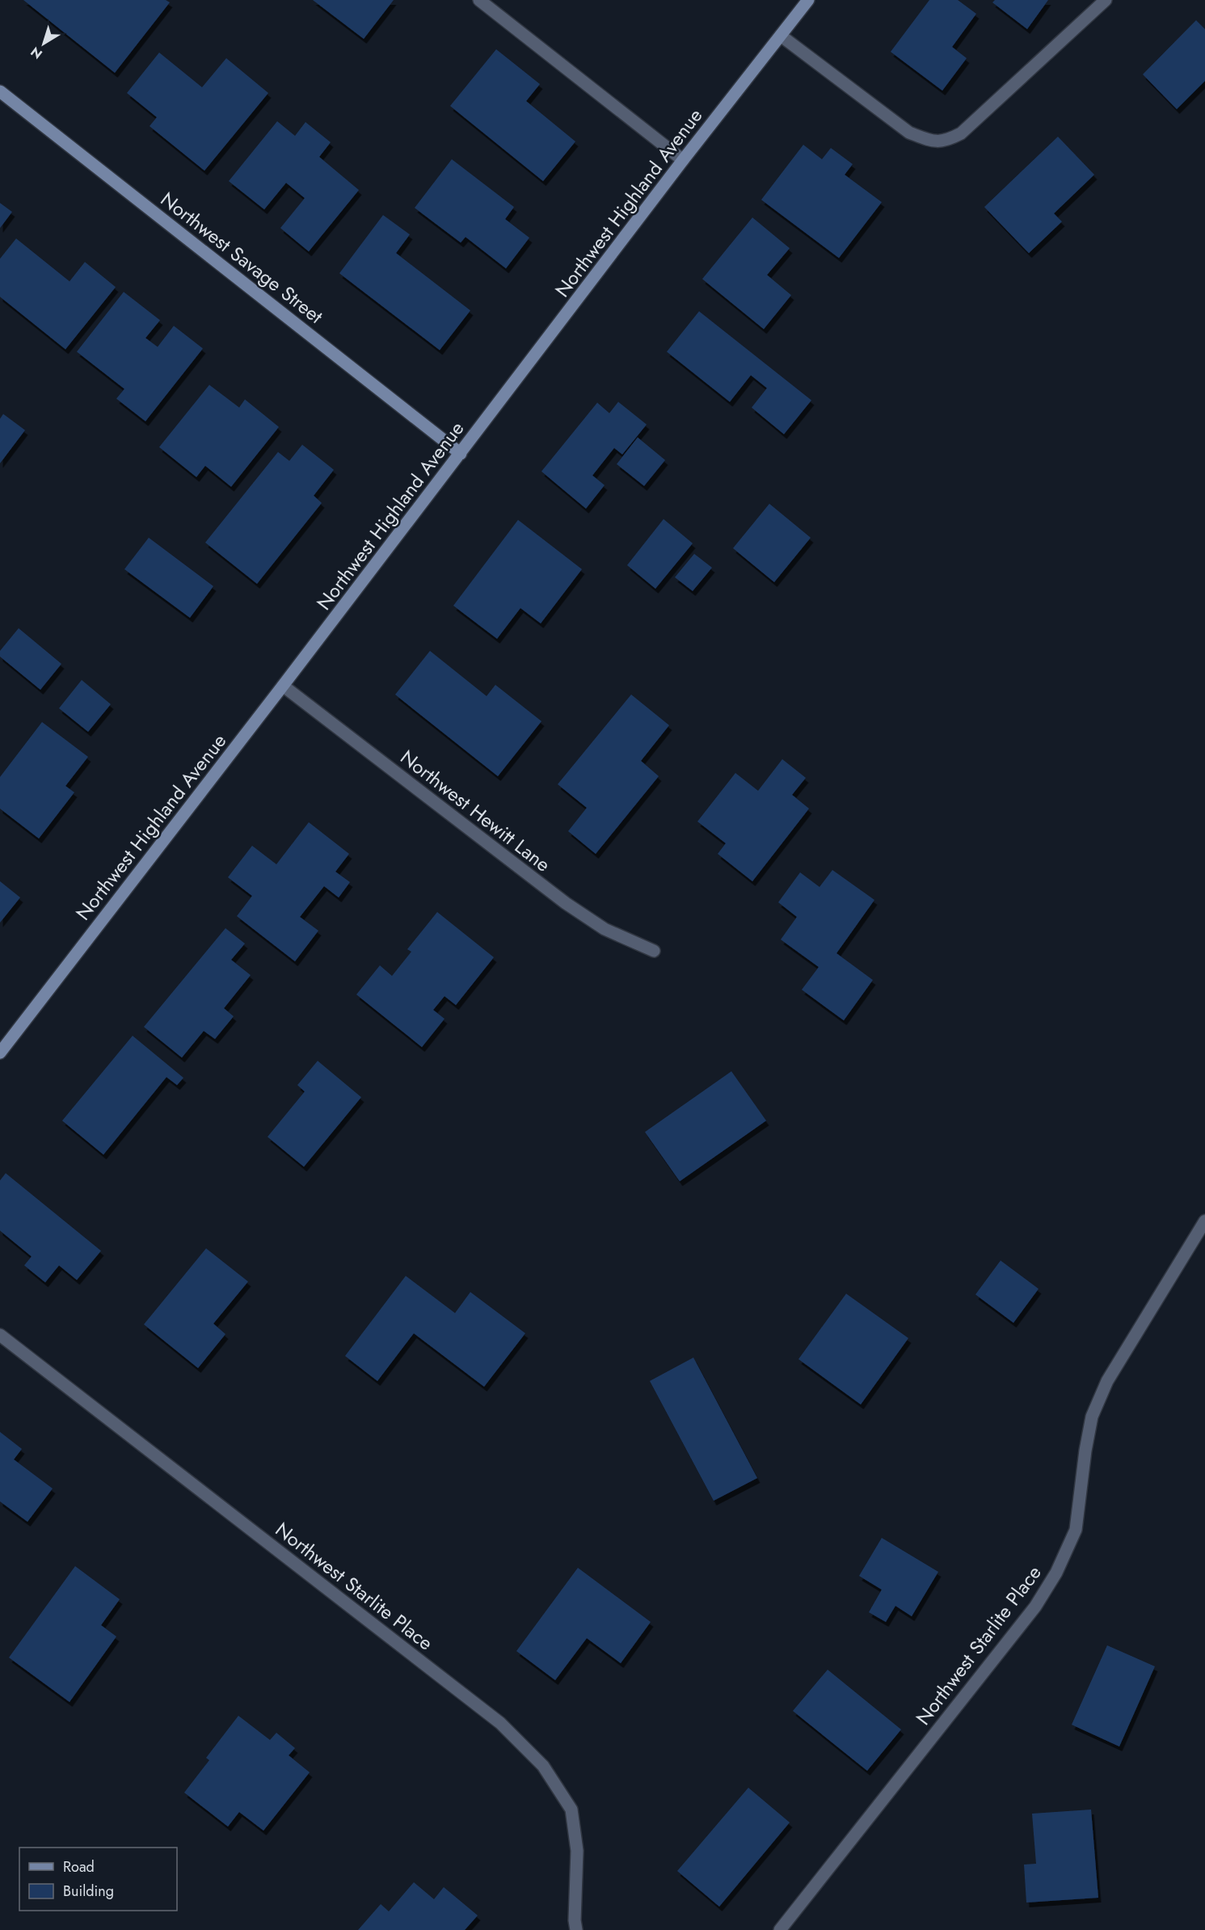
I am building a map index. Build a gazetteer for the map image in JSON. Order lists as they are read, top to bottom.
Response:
{
  "streets": {
    "main road": ["Northwest Highland Avenue", "Northwest Savage Street"],
    "street": ["Northwest Hewitt Lane", "Northwest Starlite Place"]
  },
  "crossings": [
    ["Northwest Highland Avenue", "Northwest Savage Street"],
    ["Northwest Highland Avenue", "Northwest Hewitt Lane"]
  ],
  "legend": ["Road", "Building"],
  "north": "bottom left"
}
